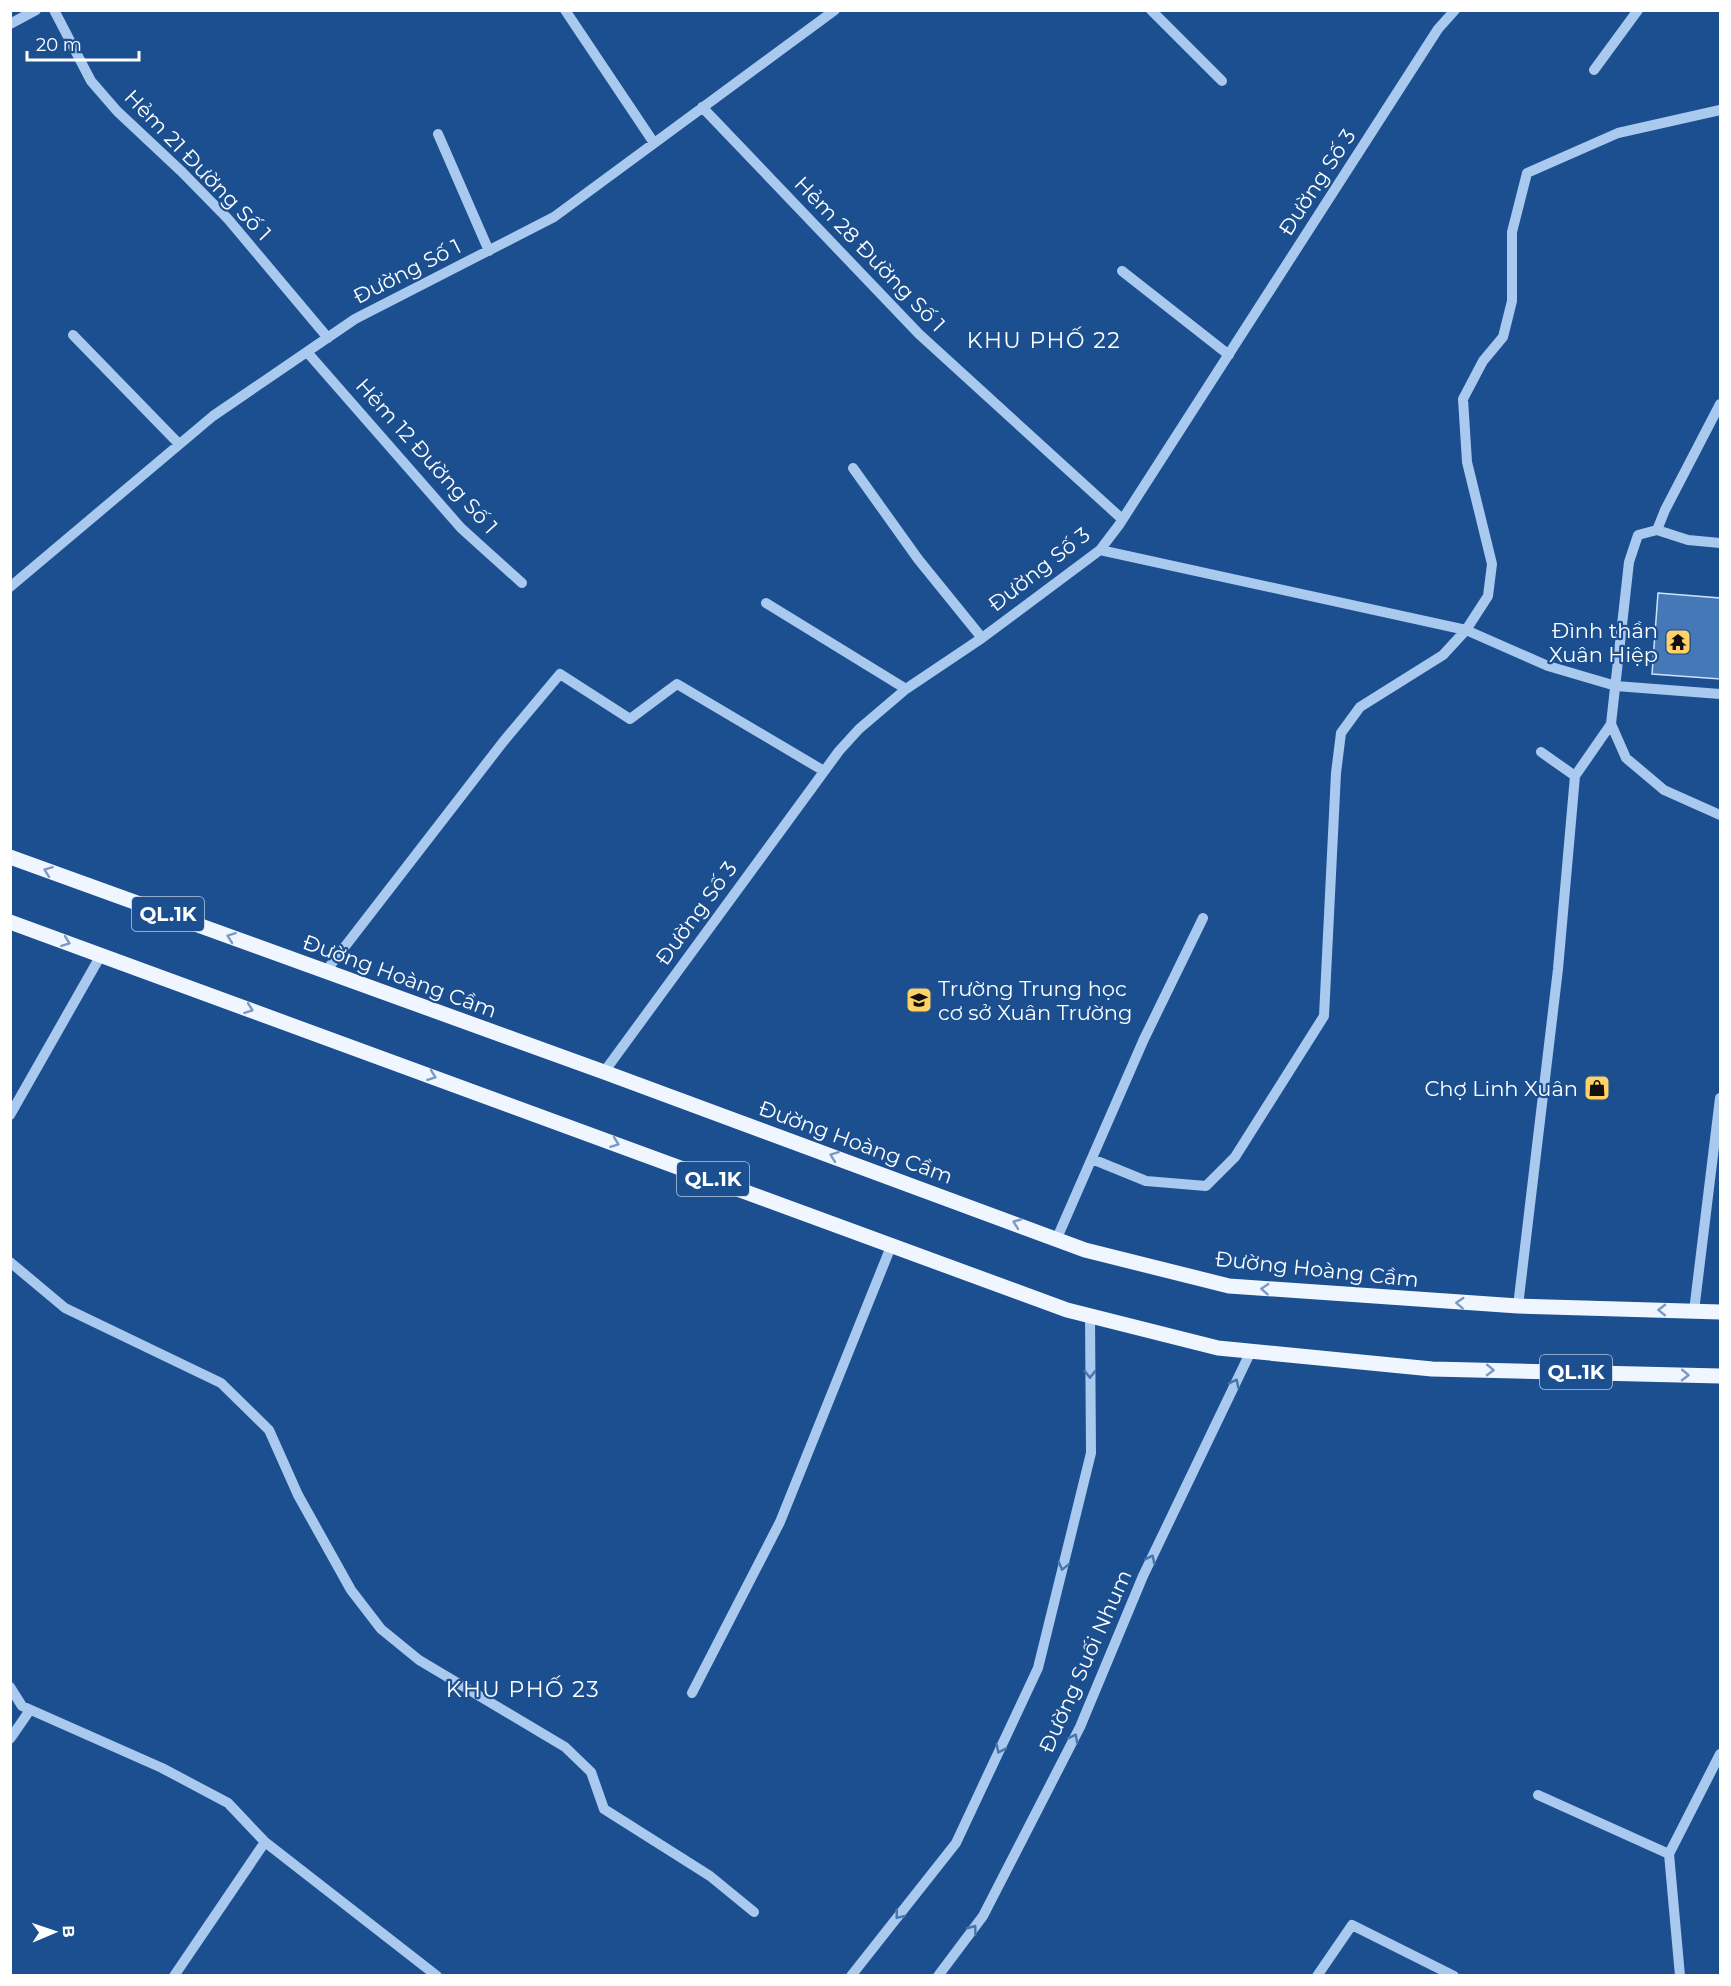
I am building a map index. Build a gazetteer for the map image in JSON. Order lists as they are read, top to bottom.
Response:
{
  "streets": {
    "main road": ["QL.1K", "Đường Hoàng Cầm"],
    "street": [
      "Hẻm 21 Đường Số 1",
      "Đường Số 3",
      "Hẻm 28 Đường Số 1",
      "Đường Số 1",
      "Hẻm 12 Đường Số 1",
      "Đường Suối Nhum"
    ]
  },
  "crossings": [
    ["Hẻm 21 Đường Số 1", "Đường Số 1"],
    ["Đường Số 3", "Hẻm 28 Đường Số 1"],
    ["Đường Số 3", "Đường Hoàng Cầm"],
    ["Hẻm 28 Đường Số 1", "Đường Số 1"],
    ["Đường Số 1", "Hẻm 12 Đường Số 1"],
    ["QL.1K", "Đường Suối Nhum"]
  ],
  "districts": ["KHU PHỐ 22", "KHU PHỐ 23"],
  "places": {
    "temple": ["Đình thần Xuân Hiệp"],
    "school or university": ["Trường Trung học cơ sở Xuân Trường"],
    "shop": ["Chợ Linh Xuân"]
  },
  "scale_bar": "20 m",
  "north": "right"
}
